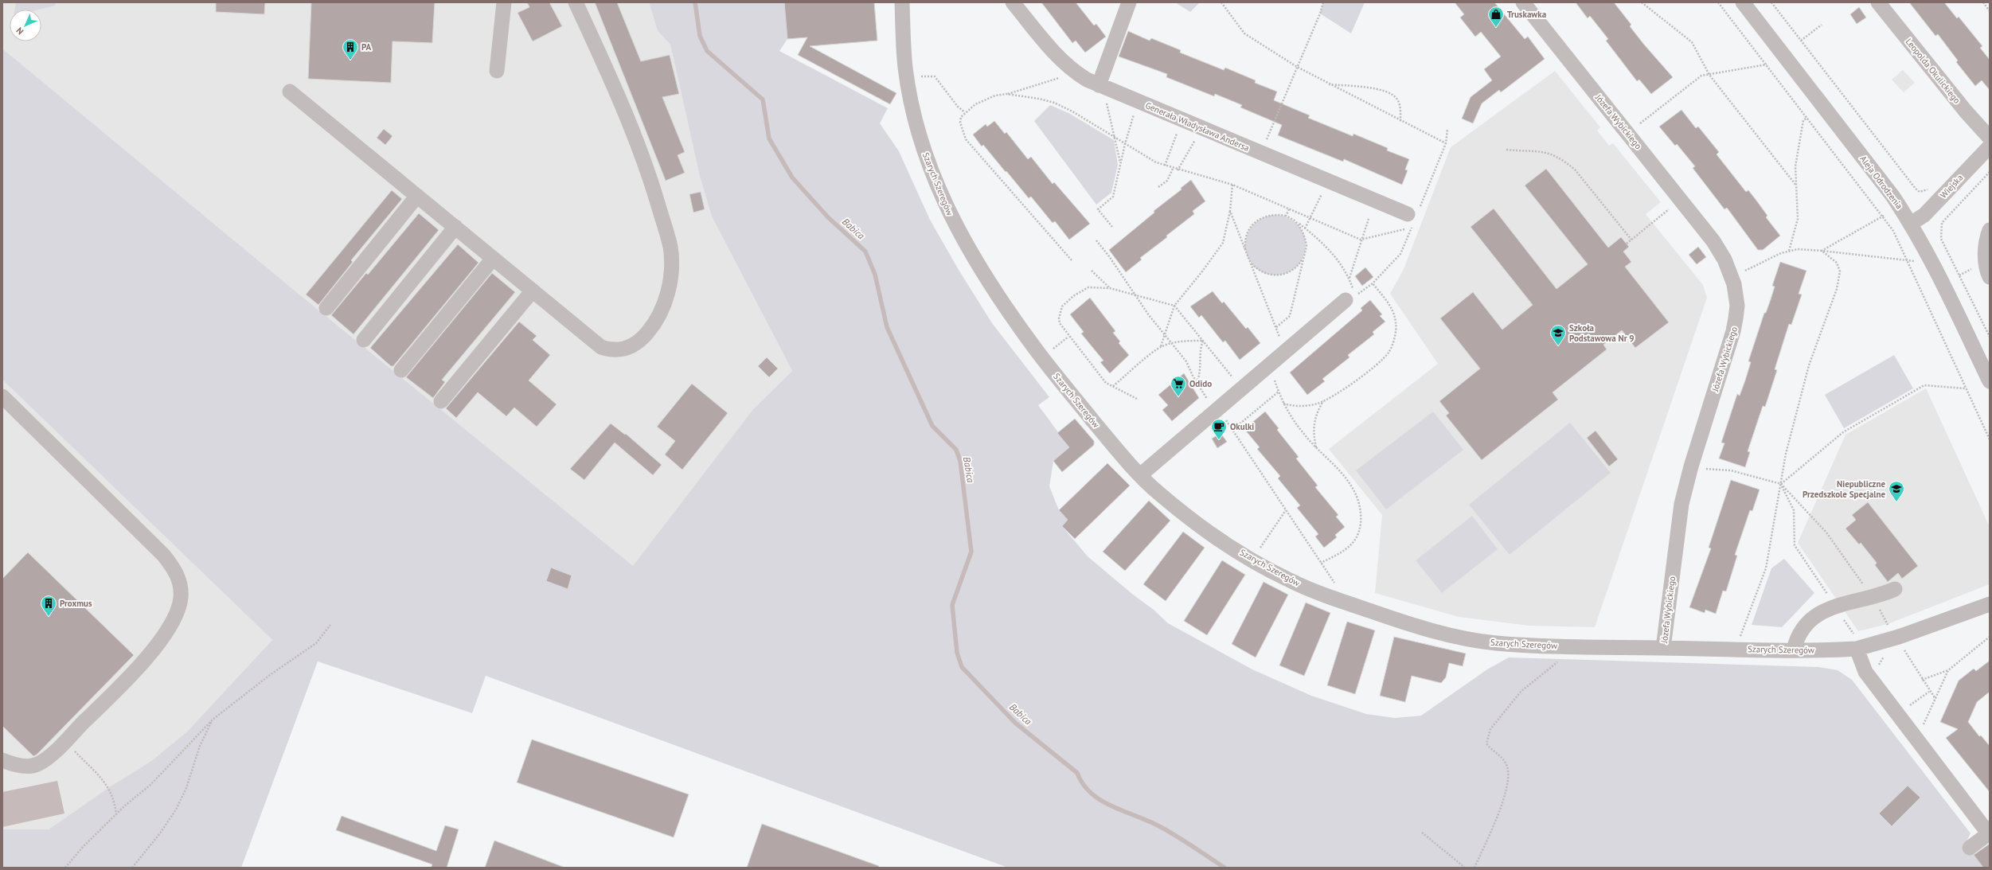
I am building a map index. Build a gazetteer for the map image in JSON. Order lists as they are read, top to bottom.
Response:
{
  "streets": {
    "street": [
      "Leopolda Okulickiego",
      "Józefa Wybickiego",
      "Generała Władysława Andersa",
      "Aleja Odrodzenia",
      "Szarych Szeregów",
      "Wiejska"
    ]
  },
  "crossings": [
    ["Józefa Wybickiego", "Szarych Szeregów"],
    ["Aleja Odrodzenia", "Wiejska"]
  ],
  "water": ["Babica"],
  "places": {
    "shop": ["Truskawka"],
    "building": ["PA", "Proxmus"],
    "school or university": ["Szkoła Podstawowa Nr 9", "Niepubliczne Przedszkole Specjalne"],
    "supermarket": ["Odido"],
    "cafe": ["Okulki"]
  },
  "north": "bottom left"
}
